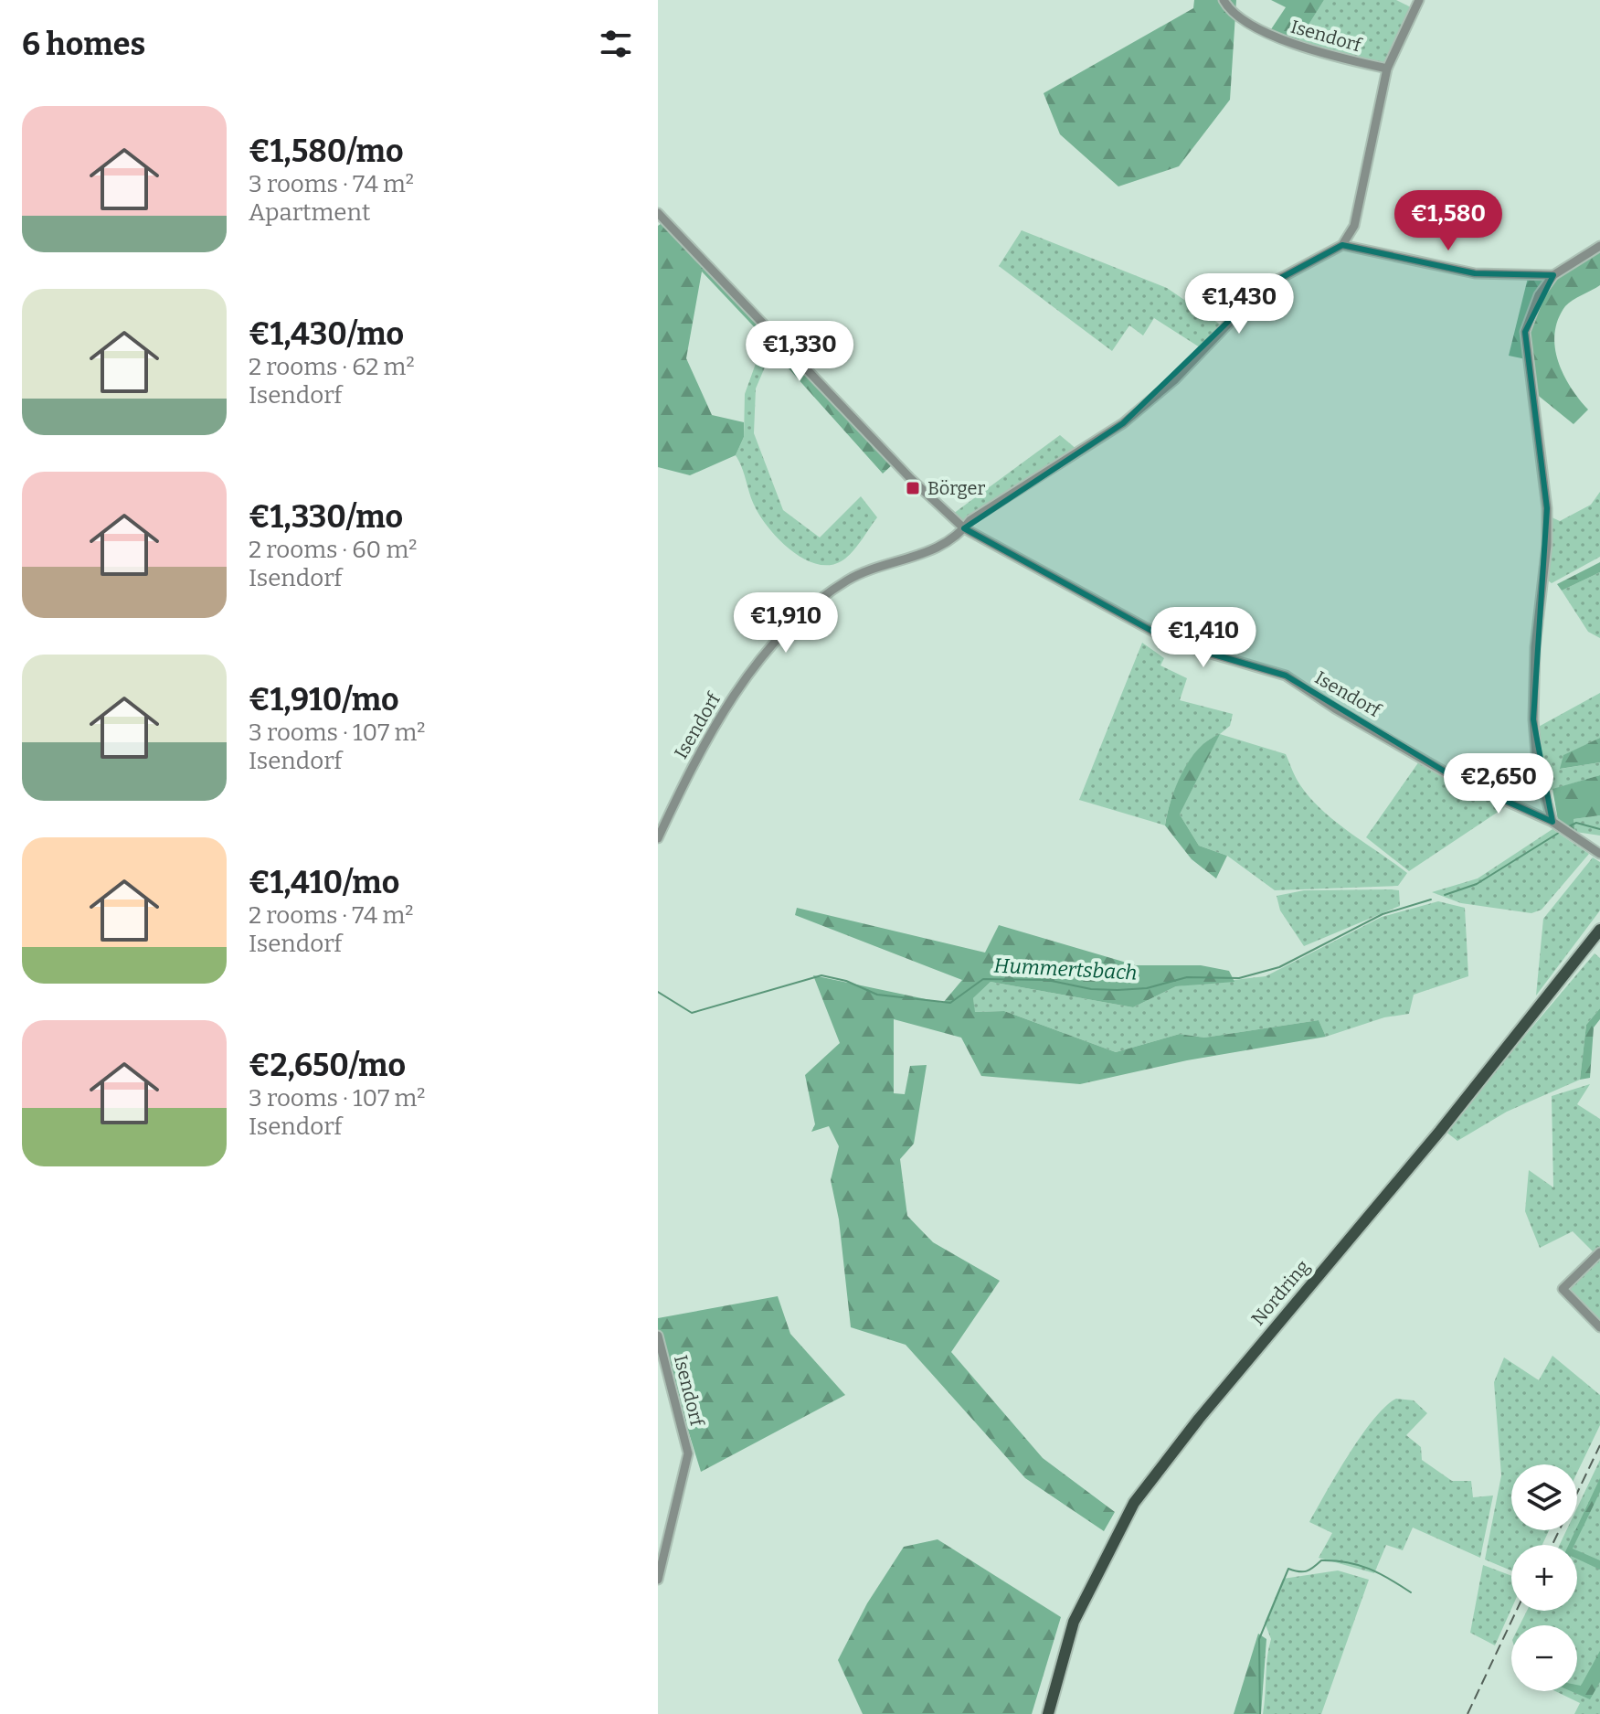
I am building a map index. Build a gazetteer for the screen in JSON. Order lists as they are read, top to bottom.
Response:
{
  "streets": {
    "main road": ["Nordring"],
    "street": ["Isendorf"]
  },
  "water": ["Hummertsbach"],
  "places": {
    "transit": ["Börger"]
  },
  "page": {
    "heading": "6 homes",
    "list": [
      {
        "name": "€1,580/mo",
        "note": "3 rooms · 74 m² · Apartment"
      },
      {
        "name": "€1,430/mo",
        "note": "2 rooms · 62 m² · Isendorf"
      },
      {
        "name": "€1,330/mo",
        "note": "2 rooms · 60 m² · Isendorf"
      },
      {
        "name": "€1,910/mo",
        "note": "3 rooms · 107 m² · Isendorf"
      },
      {
        "name": "€1,410/mo",
        "note": "2 rooms · 74 m² · Isendorf"
      },
      {
        "name": "€2,650/mo",
        "note": "3 rooms · 107 m² · Isendorf"
      }
    ],
    "price": [
      "€1,580",
      "€1,430",
      "€1,330",
      "€1,910",
      "€1,410",
      "€2,650"
    ],
    "map_buttons": ["+", "−"]
  }
}
